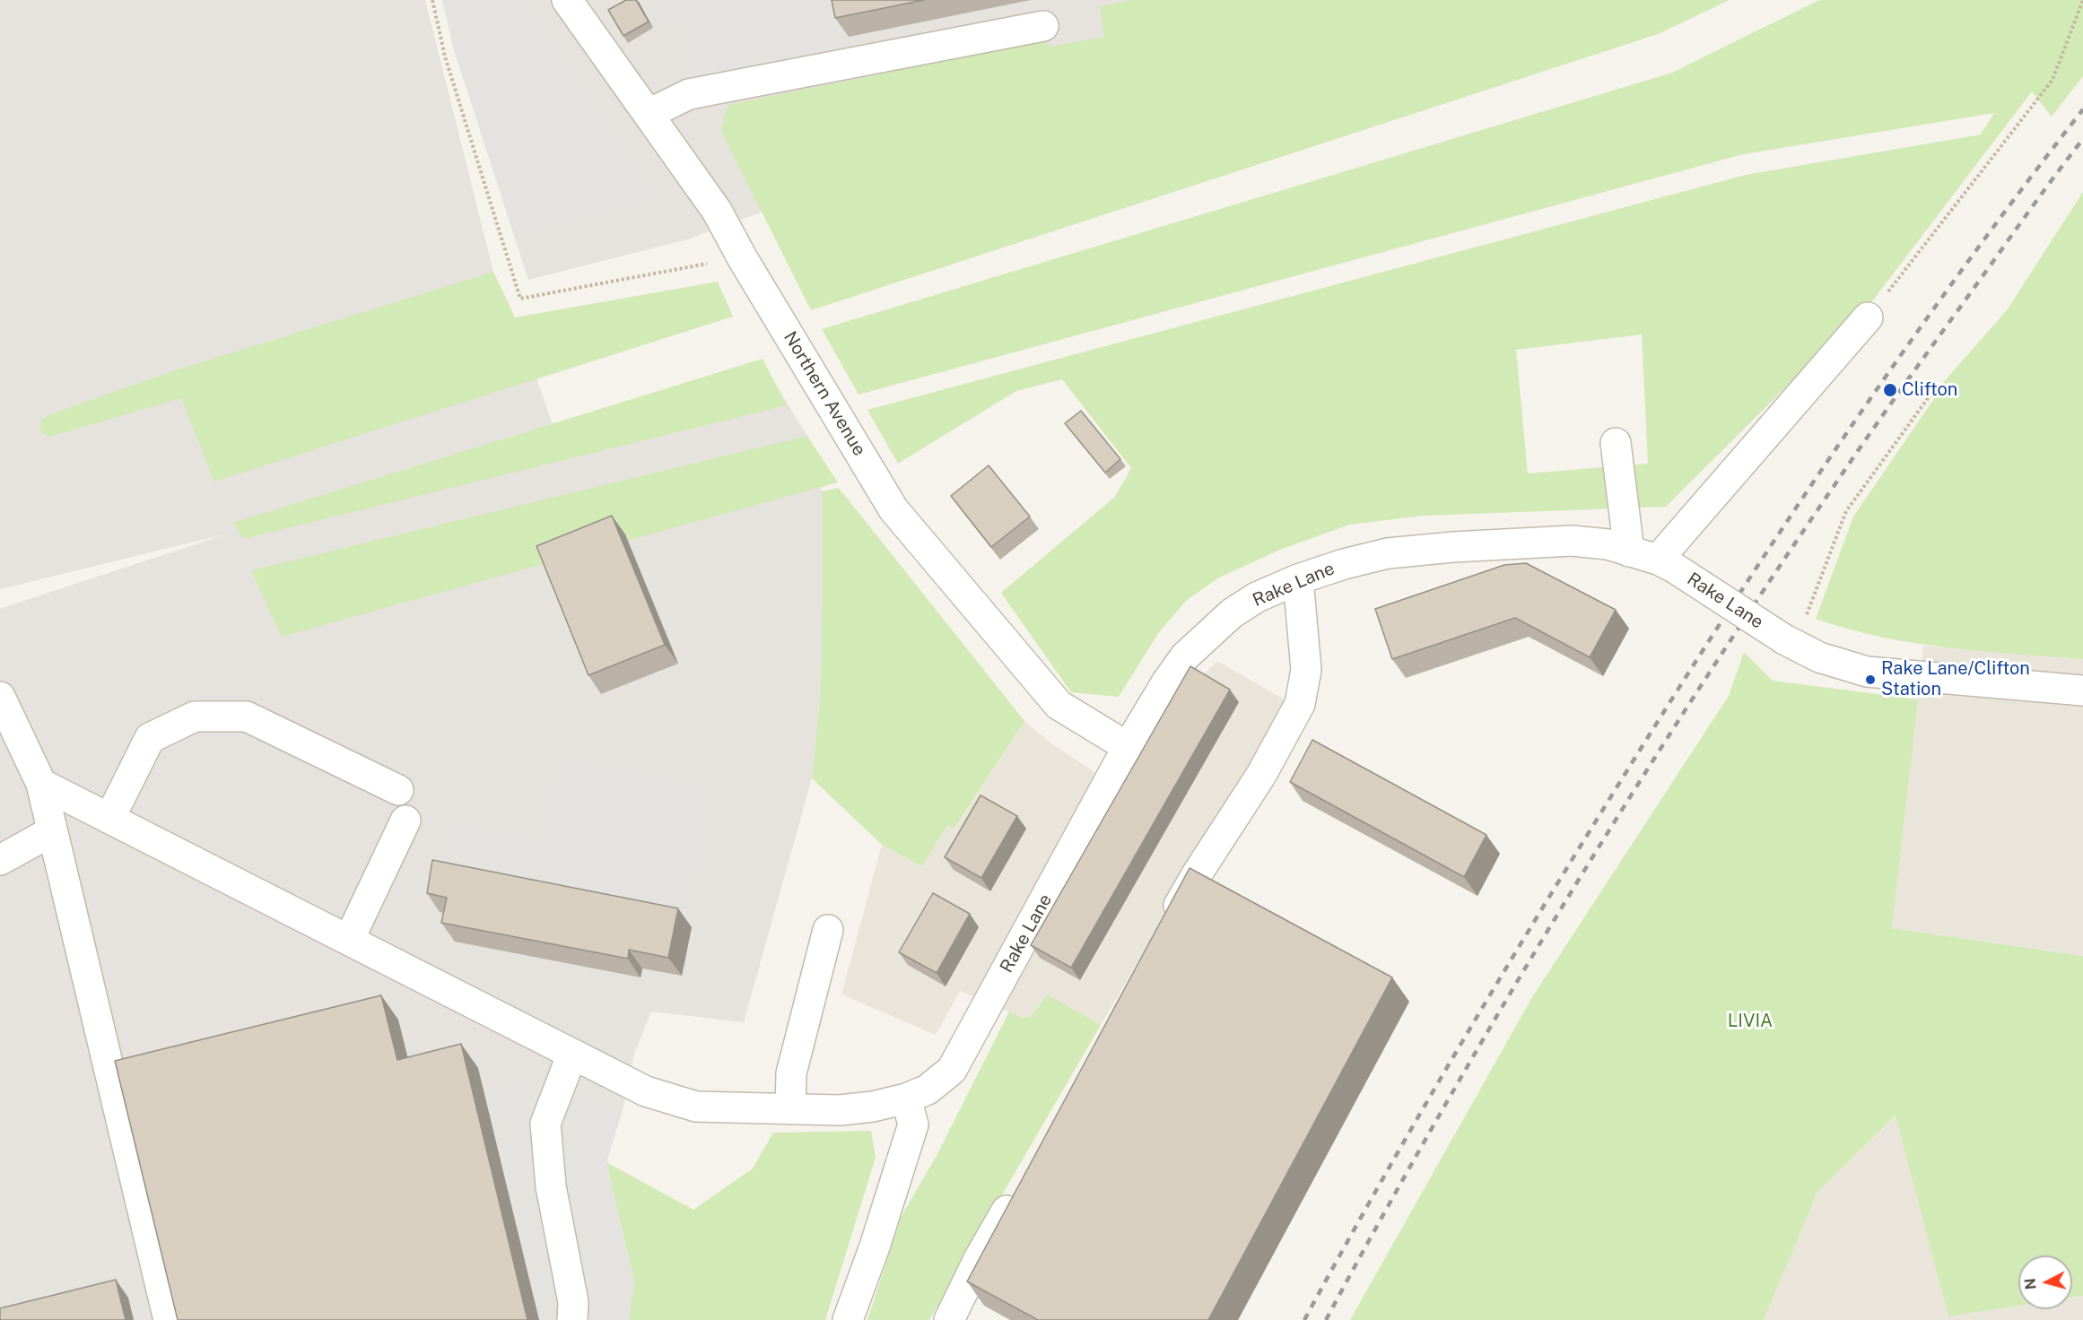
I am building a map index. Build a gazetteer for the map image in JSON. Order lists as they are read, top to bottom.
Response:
{
  "streets": {
    "street": ["Northern Avenue", "Rake Lane"]
  },
  "crossings": [
    ["Northern Avenue", "Rake Lane"]
  ],
  "parks": ["LIVIA"],
  "places": ["Clifton", "Rake Lane/Clifton Station"],
  "north": "left"
}
